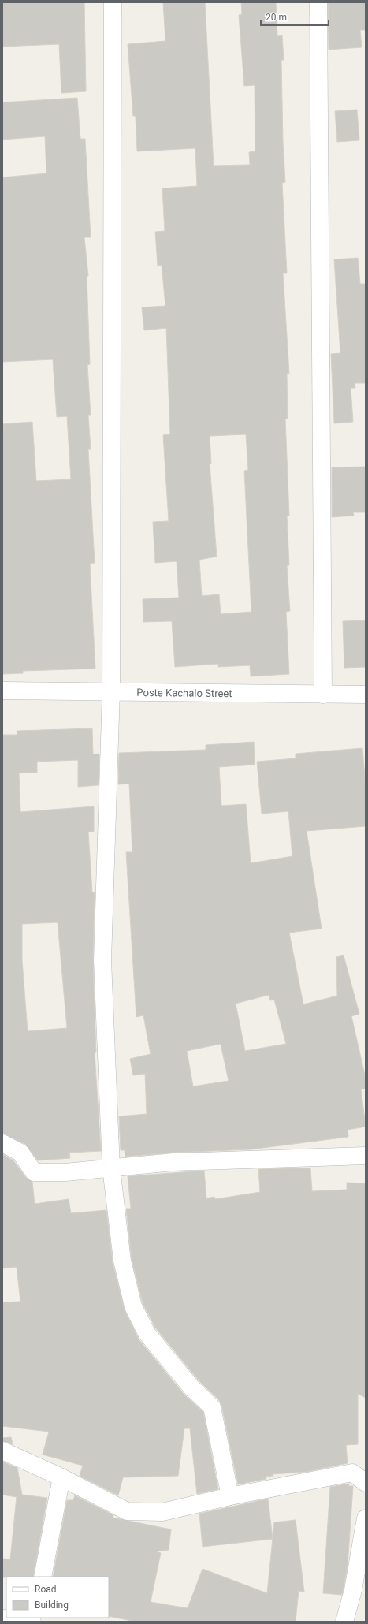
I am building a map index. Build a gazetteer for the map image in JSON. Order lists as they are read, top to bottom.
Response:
{
  "streets": {
    "street": ["Poste Kachalo Street"]
  },
  "legend": ["Road", "Building"],
  "scale_bar": "20 m"
}
